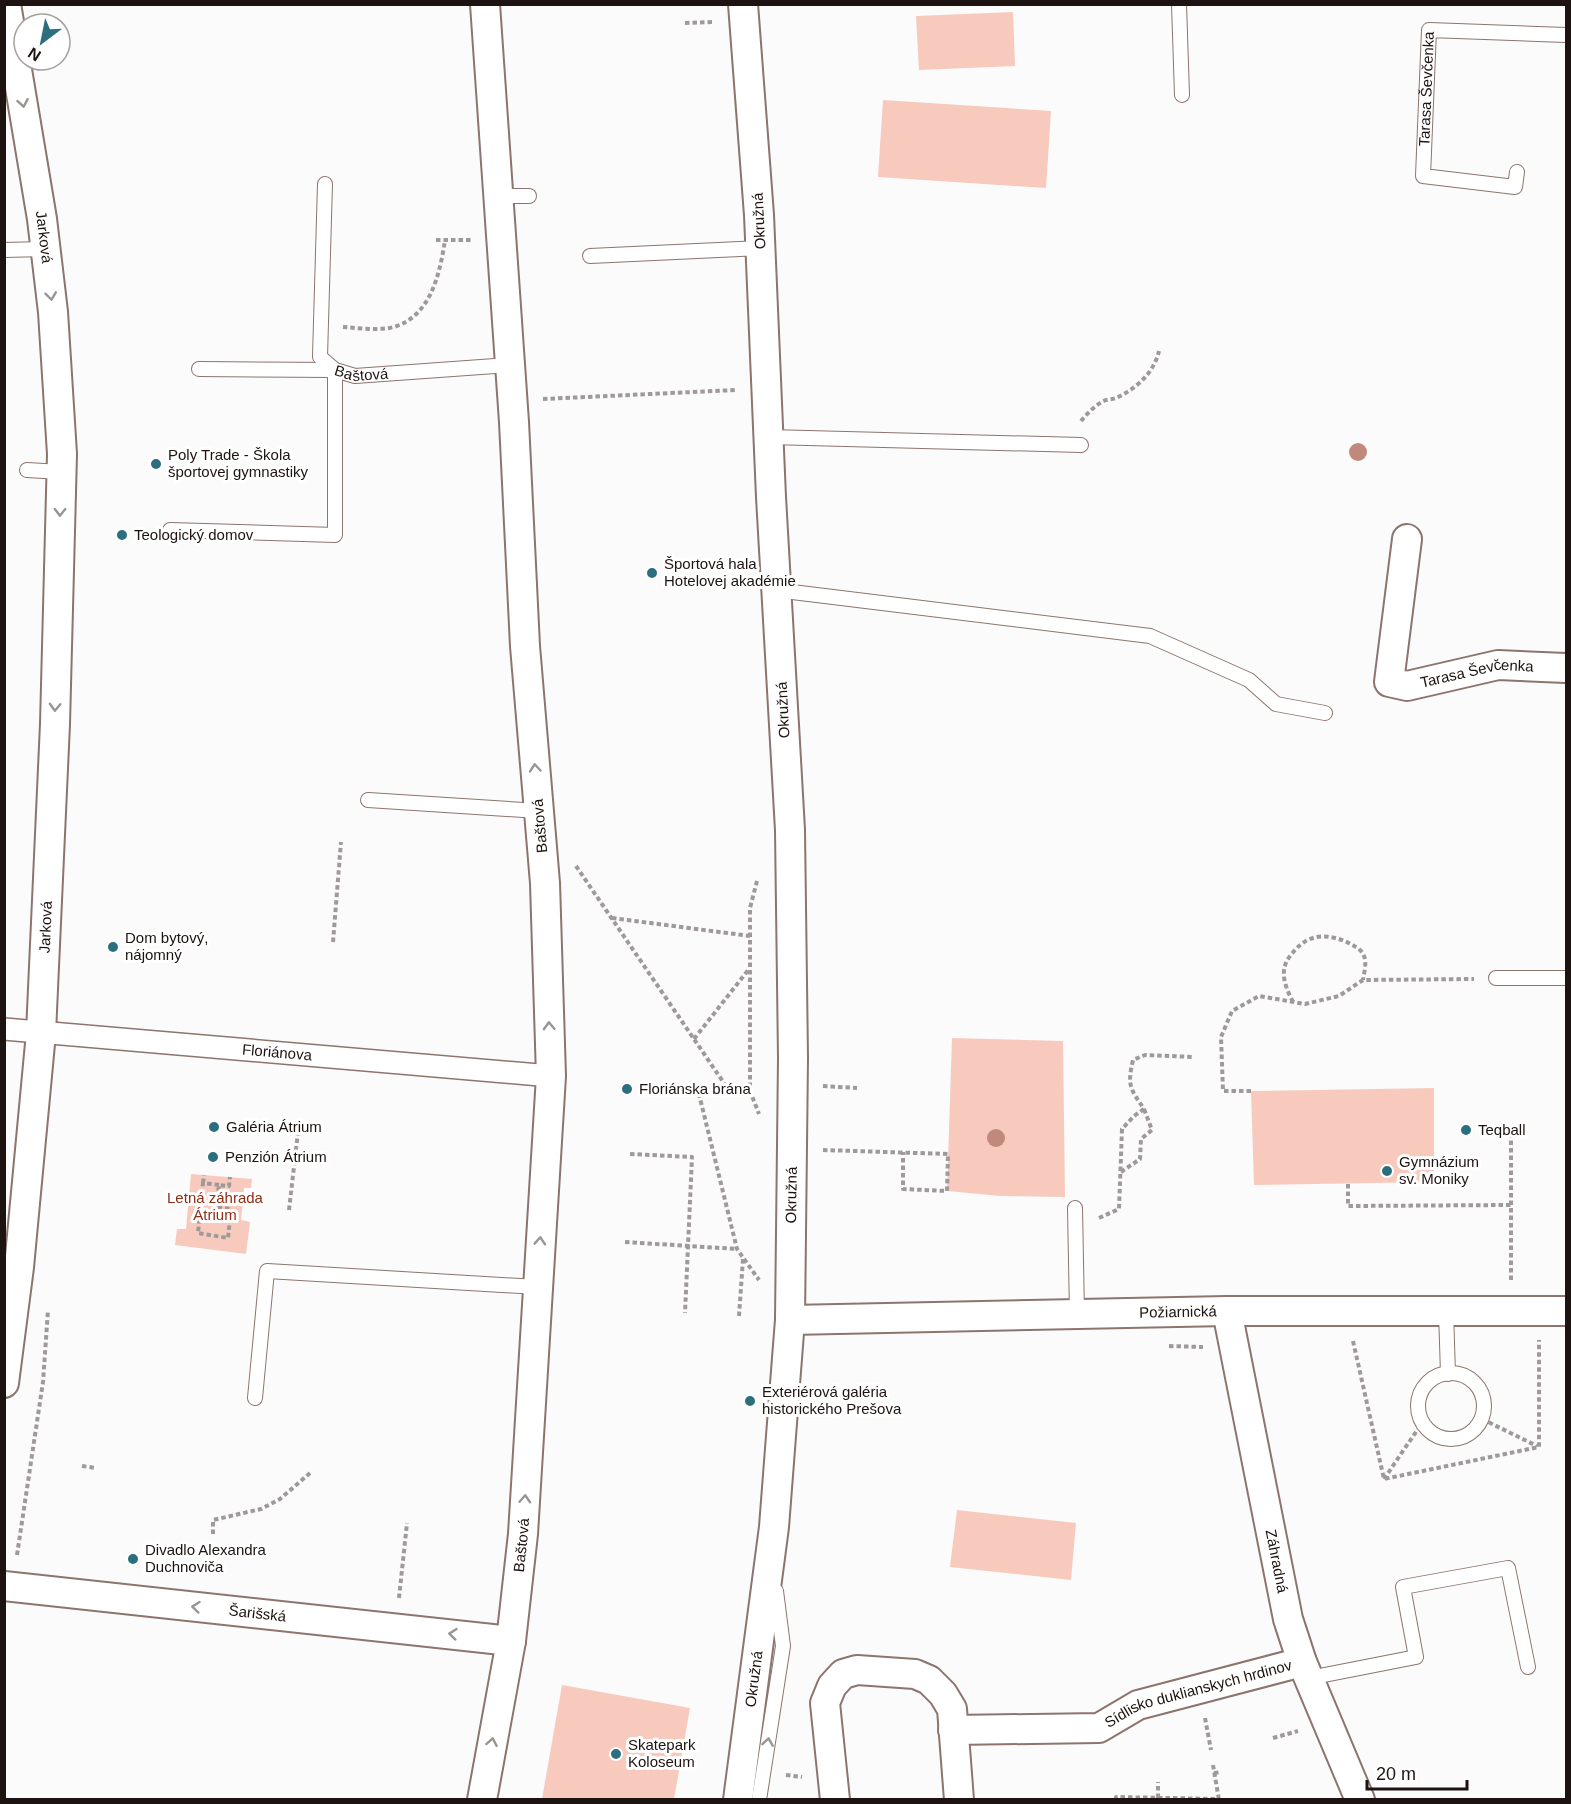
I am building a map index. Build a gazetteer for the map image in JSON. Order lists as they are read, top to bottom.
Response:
{
  "streets": {
    "street": [
      "Tarasa Ševčenka",
      "Okružná",
      "Jarková",
      "Baštová",
      "Floriánova",
      "Požiarnická",
      "Záhradná",
      "Šarišská",
      "Sídlisko duklianskych hrdinov"
    ]
  },
  "crossings": [
    ["Okružná", "Požiarnická"],
    ["Jarková", "Floriánova"],
    ["Baštová", "Floriánova"],
    ["Baštová", "Šarišská"],
    ["Požiarnická", "Záhradná"],
    ["Záhradná", "Sídlisko duklianskych hrdinov"]
  ],
  "one_way": ["Jarková", "Baštová", "Šarišská"],
  "parks": ["Letná záhrada Átrium"],
  "places": [
    "Poly Trade - Škola športovej gymnastiky",
    "Teologický domov",
    "Športová hala Hotelovej akadémie",
    "Dom bytový, nájomný",
    "Floriánska brána",
    "Galéria Átrium",
    "Teqball",
    "Penzión Átrium",
    "Gymnázium sv. Moniky",
    "Exteriérová galéria historického Prešova",
    "Divadlo Alexandra Duchnoviča",
    "Skatepark Koloseum"
  ],
  "scale_bar": "20 m",
  "north": "bottom left"
}
